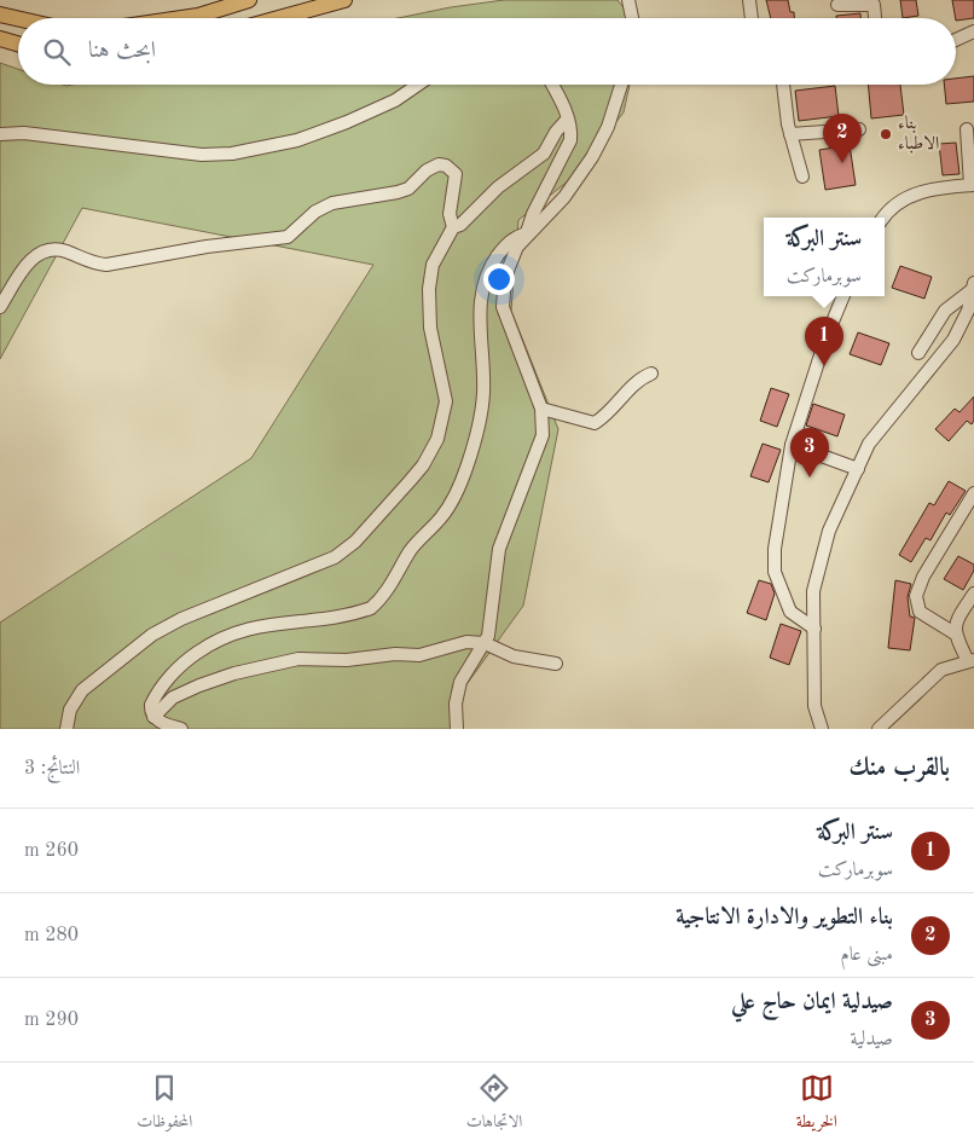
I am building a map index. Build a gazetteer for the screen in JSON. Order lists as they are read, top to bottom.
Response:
{
  "places": ["بناء الاطباء"],
  "page": {
    "search": "ابحث هنا",
    "pins": ["2", "1", "3"],
    "popup": ["سنتر البركة", "سوبرماركت"],
    "heading": ["بالقرب منك", "النتائج: 3"],
    "list": [
      {
        "mark": "1",
        "name": "سنتر البركة",
        "note": "سوبرماركت",
        "value": "260 m"
      },
      {
        "mark": "2",
        "name": "بناء التطوير والادارة الانتاجية",
        "note": "مبنى عام",
        "value": "280 m"
      },
      {
        "mark": "3",
        "name": "صيدلية ايمان حاج علي",
        "note": "صيدلية",
        "value": "290 m"
      }
    ],
    "nav": ["الخريطة", "الاتجاهات", "المحفوظات"]
  }
}
